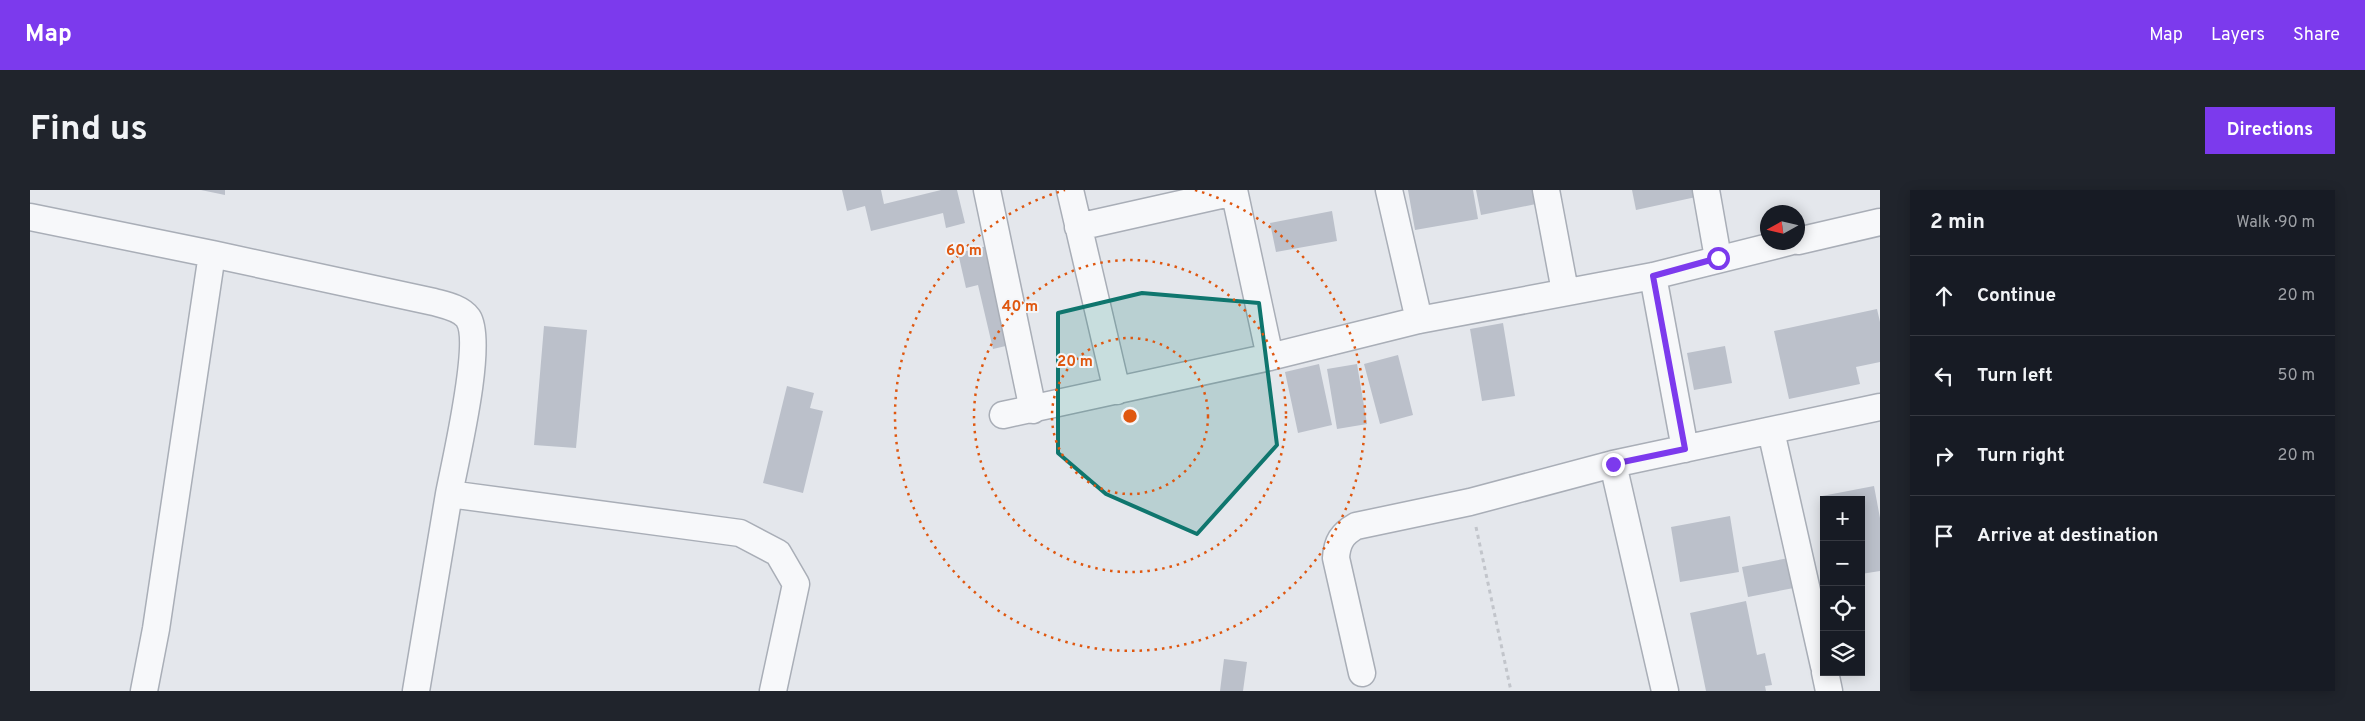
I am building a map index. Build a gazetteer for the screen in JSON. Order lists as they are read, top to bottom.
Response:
{
  "north": "left",
  "page": {
    "header": "Map",
    "nav": ["Map", "Layers", "Share"],
    "buttons": "Directions",
    "title": "Find us",
    "heading": ["2 min", "Walk · 90 m"],
    "list": [
      ["Continue", "20 m"],
      ["Turn left", "50 m"],
      ["Turn right", "20 m"],
      "Arrive at destination"
    ],
    "map_buttons": ["+", "−"]
  },
  "rings": ["60 m", "40 m", "20 m"]
}
